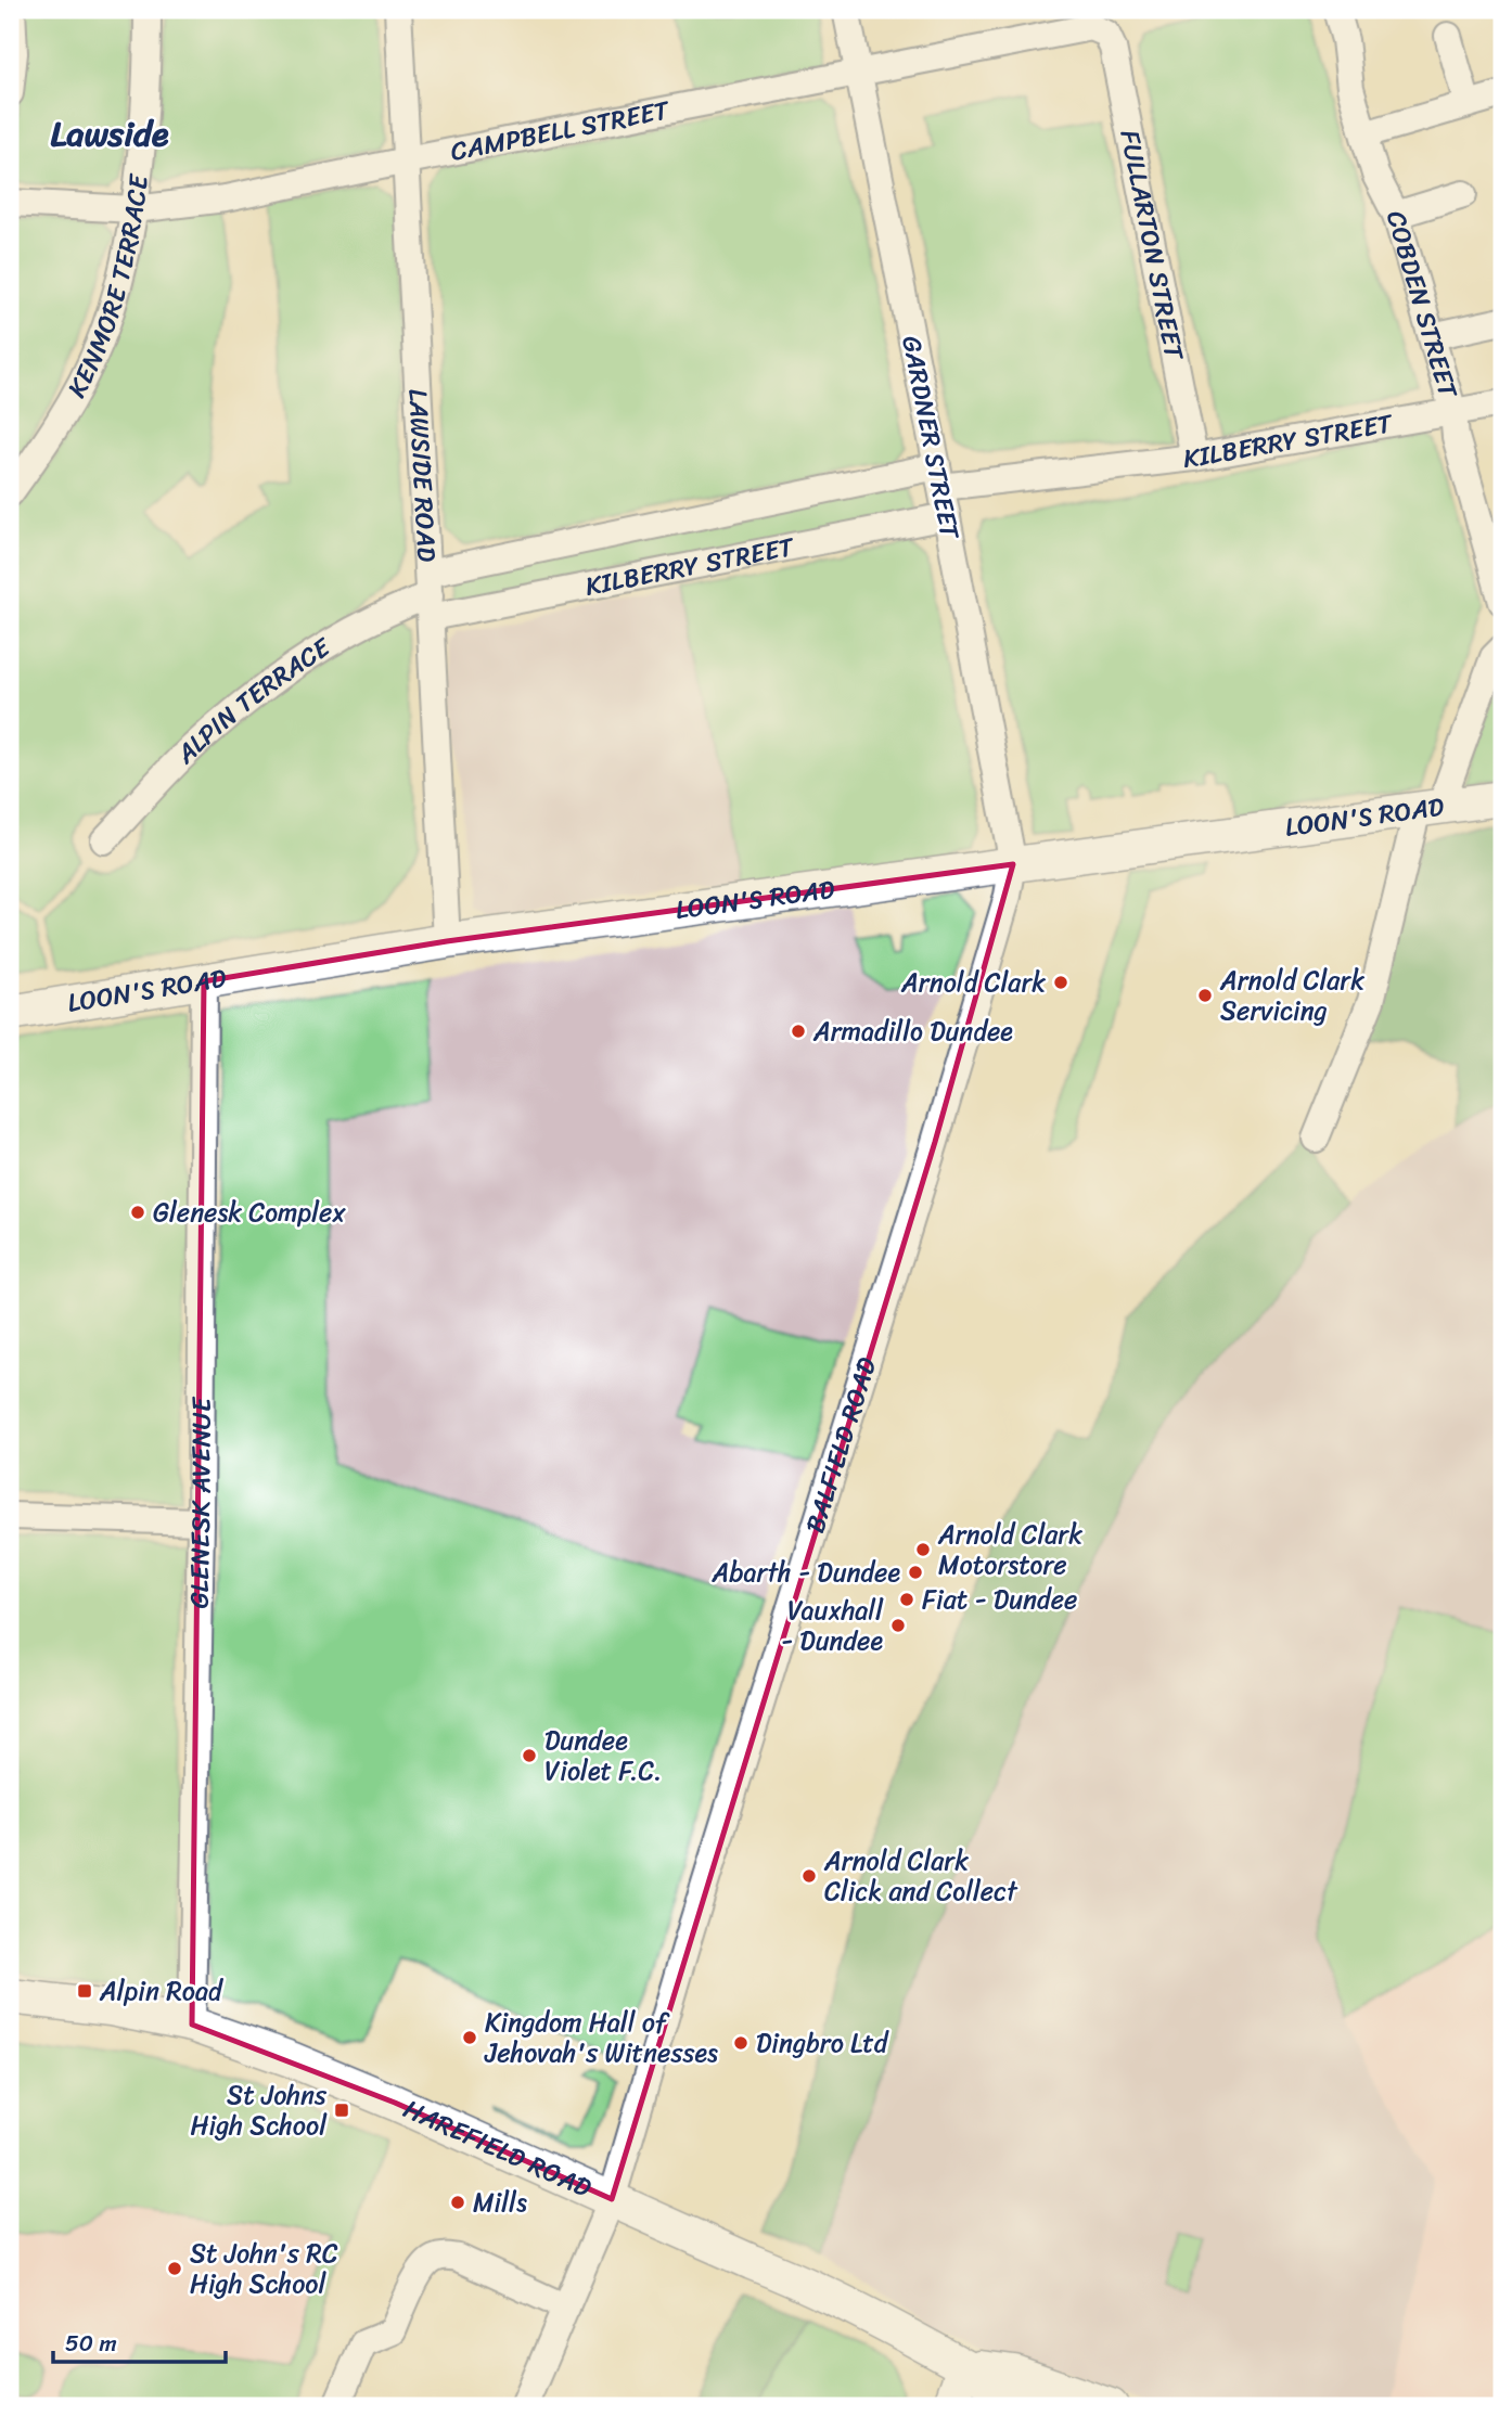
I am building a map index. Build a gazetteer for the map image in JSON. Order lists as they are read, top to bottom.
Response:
{
  "streets": {
    "street": [
      "CAMPBELL STREET",
      "FULLARTON STREET",
      "KENMORE TERRACE",
      "COBDEN STREET",
      "GARDNER STREET",
      "KILBERRY STREET",
      "LAWSIDE ROAD",
      "ALPIN TERRACE",
      "LOON'S ROAD",
      "BALFIELD ROAD",
      "GLENESK AVENUE",
      "HAREFIELD ROAD"
    ]
  },
  "crossings": [
    ["CAMPBELL STREET", "FULLARTON STREET"],
    ["CAMPBELL STREET", "KENMORE TERRACE"],
    ["CAMPBELL STREET", "GARDNER STREET"],
    ["CAMPBELL STREET", "LAWSIDE ROAD"],
    ["FULLARTON STREET", "KILBERRY STREET"],
    ["COBDEN STREET", "KILBERRY STREET"],
    ["GARDNER STREET", "KILBERRY STREET"],
    ["GARDNER STREET", "LOON'S ROAD"],
    ["GARDNER STREET", "BALFIELD ROAD"],
    ["KILBERRY STREET", "LAWSIDE ROAD"],
    ["KILBERRY STREET", "ALPIN TERRACE"],
    ["LAWSIDE ROAD", "ALPIN TERRACE"],
    ["LAWSIDE ROAD", "LOON'S ROAD"],
    ["LOON'S ROAD", "BALFIELD ROAD"],
    ["LOON'S ROAD", "GLENESK AVENUE"],
    ["BALFIELD ROAD", "HAREFIELD ROAD"],
    ["GLENESK AVENUE", "HAREFIELD ROAD"]
  ],
  "districts": ["Lawside"],
  "places": {
    "other": [
      "Arnold Clark",
      "Arnold Clark Servicing",
      "Armadillo Dundee",
      "Glenesk Complex",
      "Arnold Clark Motorstore",
      "Abarth - Dundee",
      "Fiat - Dundee",
      "Vauxhall - Dundee",
      "Dundee Violet F.C.",
      "Arnold Clark Click and Collect",
      "Kingdom Hall of Jehovah's Witnesses",
      "Dingbro Ltd",
      "Mills",
      "St John's RC High School"
    ],
    "transit": ["Alpin Road", "St Johns High School"]
  },
  "scale_bar": "50 m"
}
